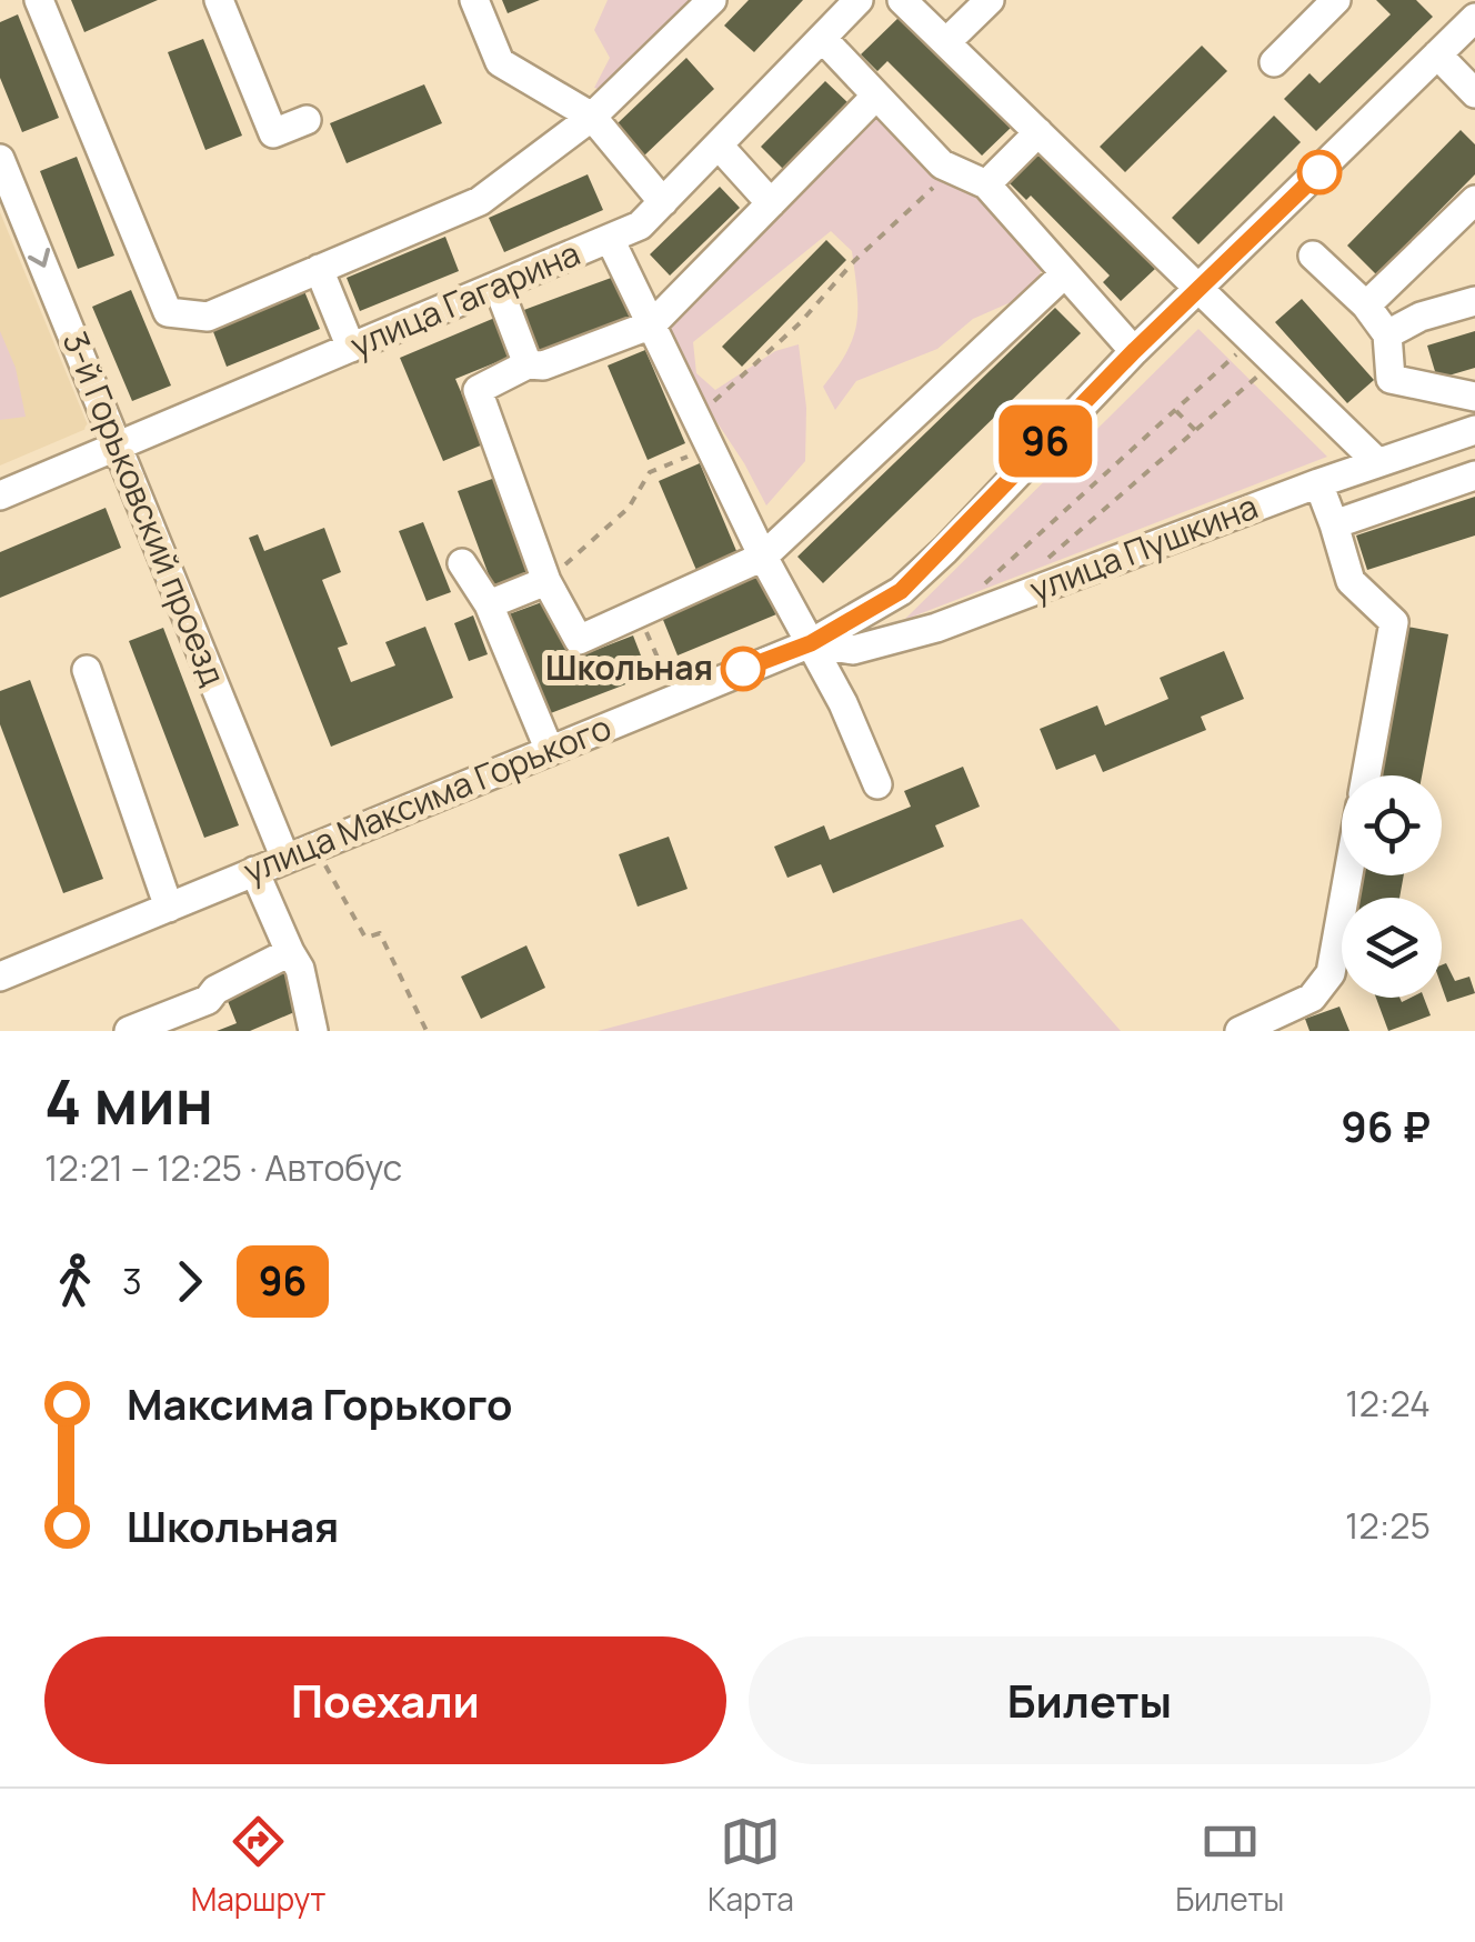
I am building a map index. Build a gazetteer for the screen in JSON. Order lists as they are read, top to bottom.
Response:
{
  "streets": {
    "street": [
      "улица Гагарина",
      "3-й Горьковский проезд",
      "улица Пушкина",
      "улица Максима Горького"
    ]
  },
  "crossings": [
    ["улица Гагарина", "3-й Горьковский проезд"],
    ["3-й Горьковский проезд", "улица Максима Горького"],
    ["улица Пушкина", "улица Максима Горького"]
  ],
  "one_way": ["3-й Горьковский проезд"],
  "places": ["Школьная"],
  "lines": ["bus line 96"],
  "page": {
    "on_map": "96",
    "heading": ["4 мин", "12:21 – 12:25 · Автобус", "96 ₽"],
    "legs": ["3", "96"],
    "list": [
      {
        "name": "Максима Горького",
        "value": "12:24"
      },
      {
        "name": "Школьная",
        "value": "12:25"
      }
    ],
    "buttons": ["Поехали", "Билеты"],
    "tabs": ["Маршрут", "Карта", "Билеты"]
  }
}
